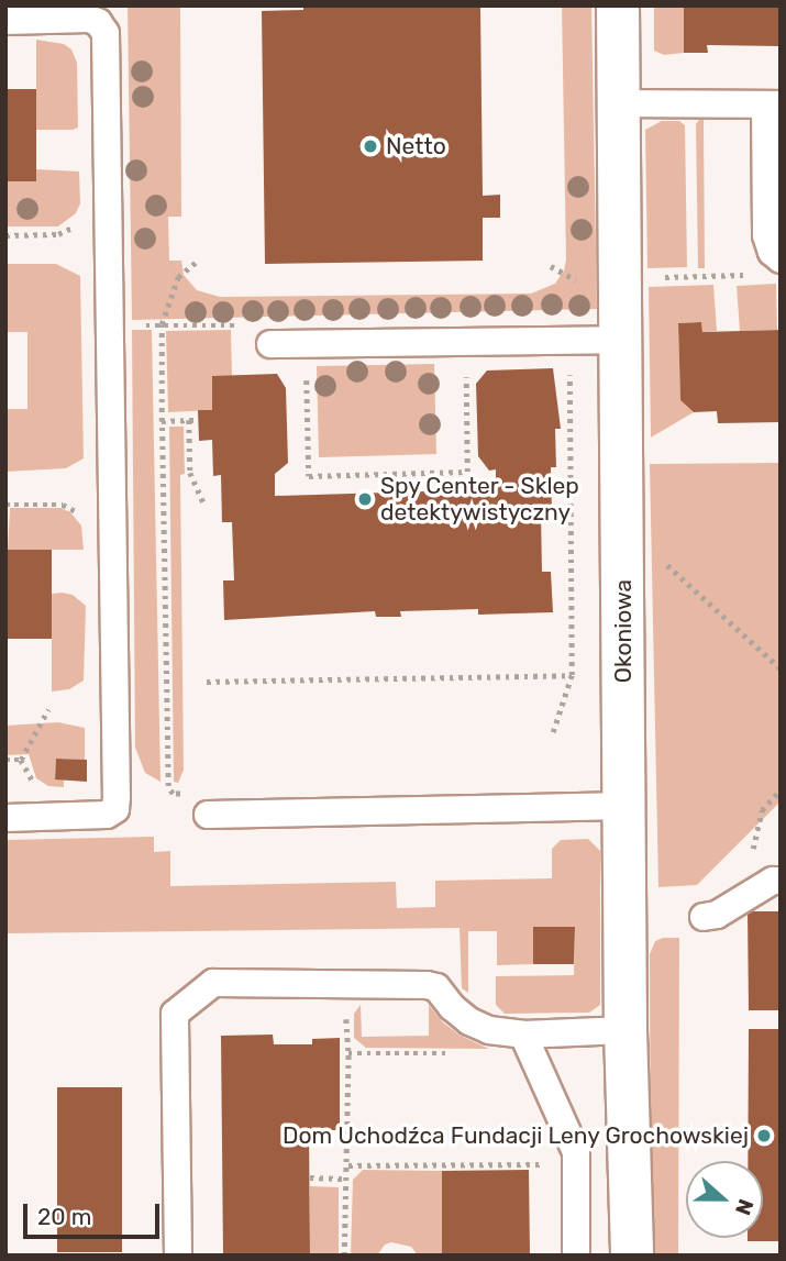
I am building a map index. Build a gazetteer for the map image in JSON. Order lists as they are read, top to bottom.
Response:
{
  "streets": {
    "street": ["Okoniowa"]
  },
  "places": ["Netto", "Spy Center - Sklep detektywistyczny", "Dom Uchodźca Fundacji Leny Grochowskiej"],
  "scale_bar": "20 m",
  "north": "right"
}
